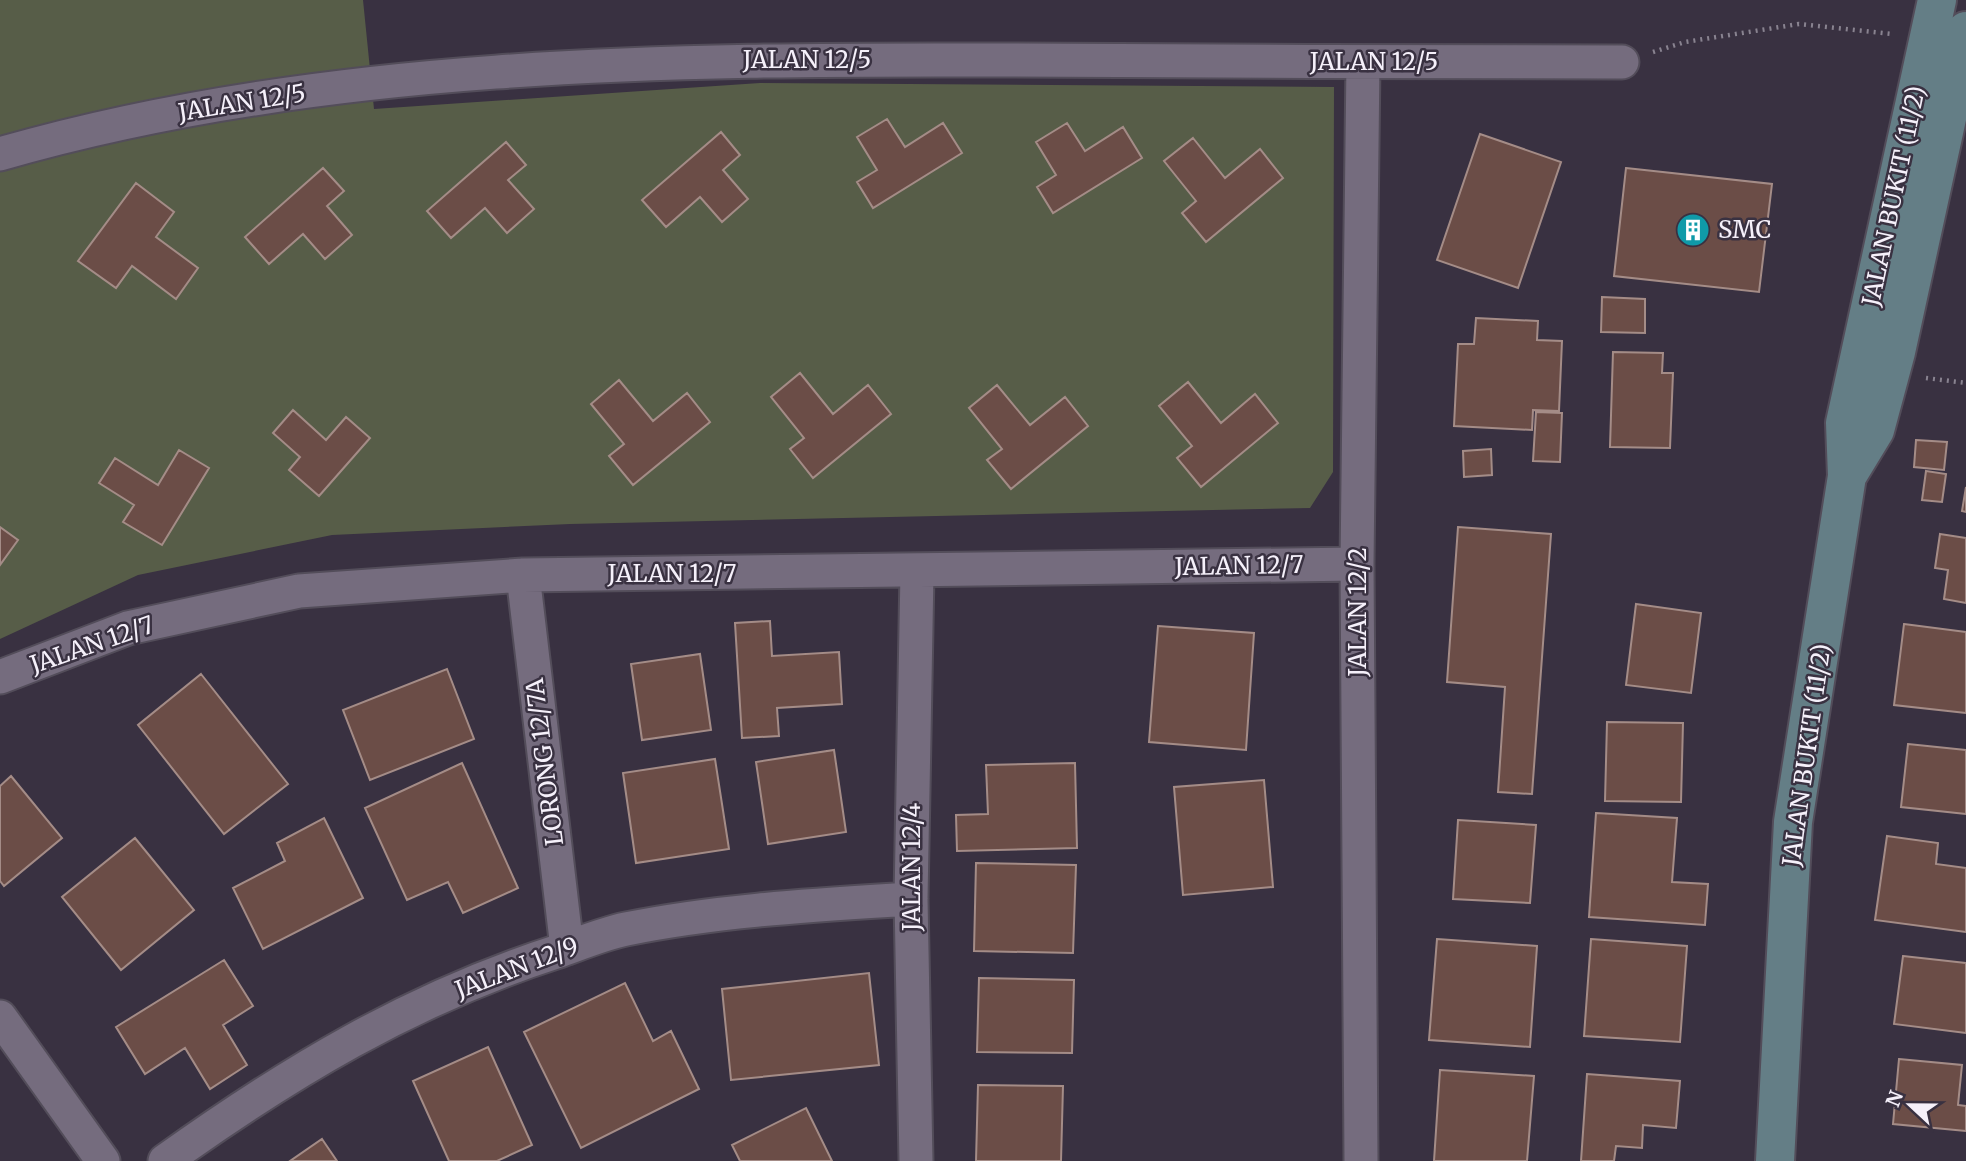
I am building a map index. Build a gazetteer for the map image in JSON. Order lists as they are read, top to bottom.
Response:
{
  "streets": {
    "street": [
      "JALAN 12/5",
      "JALAN BUKIT (11/2)",
      "JALAN 12/7",
      "JALAN 12/2",
      "LORONG 12/7A",
      "JALAN 12/4",
      "JALAN 12/9"
    ]
  },
  "crossings": [
    ["JALAN 12/5", "JALAN 12/2"],
    ["JALAN 12/7", "JALAN 12/2"],
    ["JALAN 12/7", "LORONG 12/7A"],
    ["JALAN 12/7", "JALAN 12/4"],
    ["LORONG 12/7A", "JALAN 12/9"],
    ["JALAN 12/4", "JALAN 12/9"]
  ],
  "places": {
    "building": ["SMC"]
  },
  "north": "left"
}
